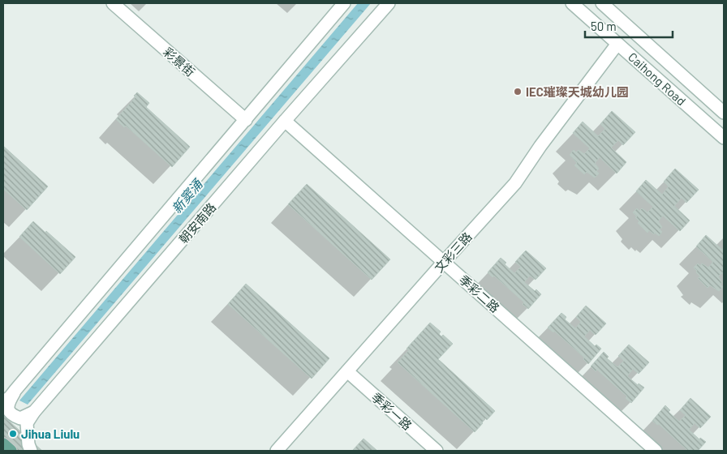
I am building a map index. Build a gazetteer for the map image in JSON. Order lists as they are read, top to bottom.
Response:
{
  "streets": {
    "street": [
      "彩景街",
      "Caihong Road",
      "朝安南路",
      "文彩三路",
      "季彩二路",
      "季彩一路"
    ]
  },
  "crossings": [
    ["Caihong Road", "文彩三路"],
    ["朝安南路", "季彩二路"],
    ["文彩三路", "季彩二路"],
    ["文彩三路", "季彩一路"]
  ],
  "water": ["新窦涌"],
  "places": ["IEC璀璨天城幼儿园", "Jihua Liulu"],
  "scale_bar": "50 m"
}
